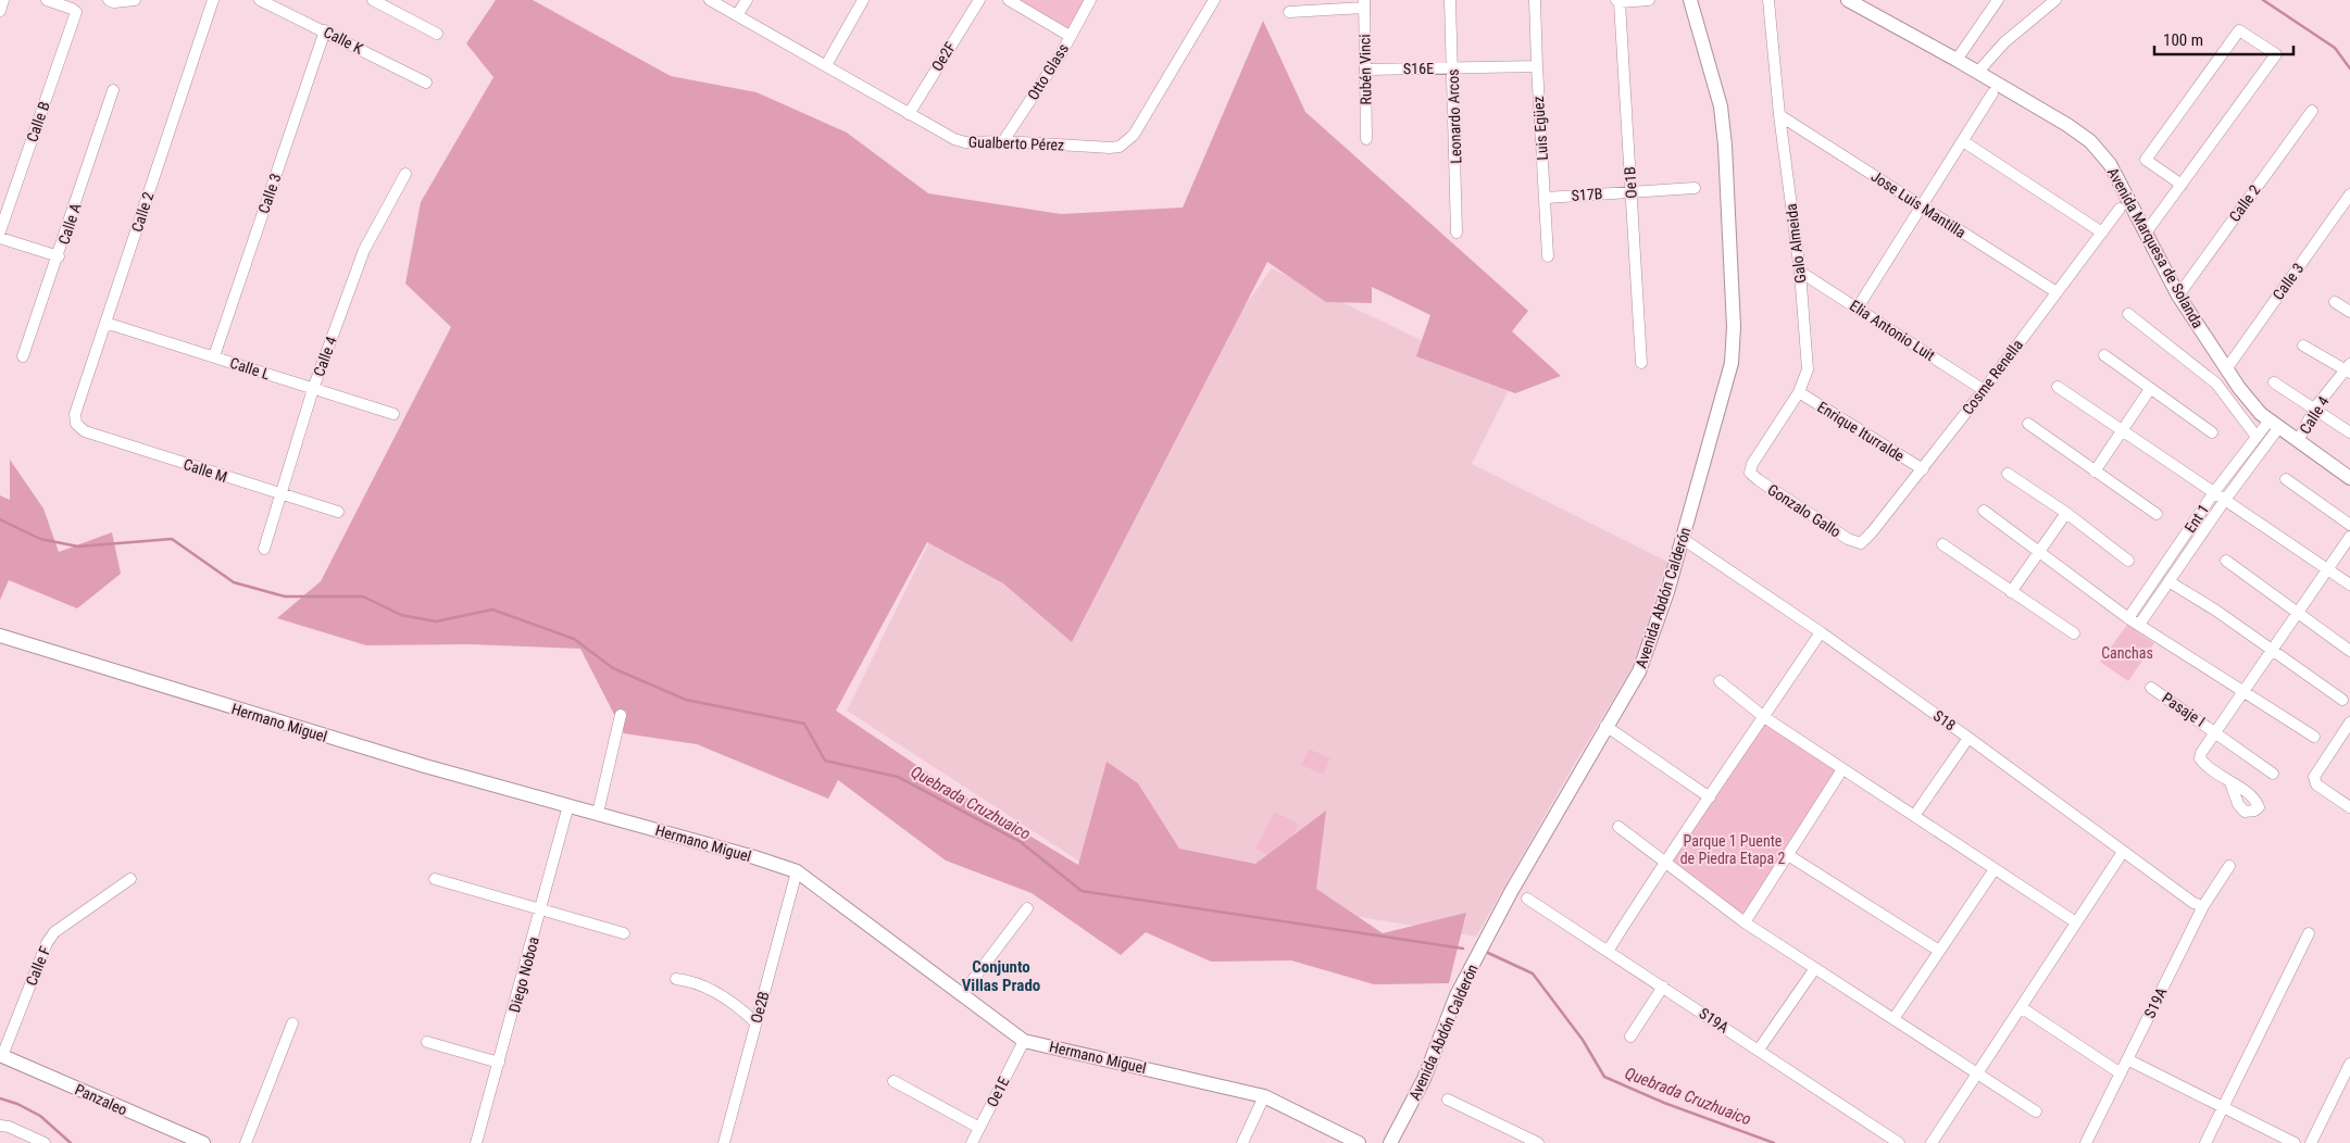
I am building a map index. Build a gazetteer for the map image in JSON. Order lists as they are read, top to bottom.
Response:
{
  "streets": {
    "street": [
      "Calle K",
      "Oe2F",
      "S16E",
      "Rubén Vinci",
      "Otto Glass",
      "Leonardo Arcos",
      "Calle B",
      "Luis Egüez",
      "Gualberto Pérez",
      "Oe1B",
      "Calle 3",
      "S17B",
      "Calle 2",
      "Jose Luis Mantilla",
      "Calle A",
      "Galo Almeida",
      "Avenida Marquesa de Solanda",
      "Elia Antonio Luit",
      "Calle 4",
      "Calle L",
      "Cosme Renella",
      "Enrique Iturralde",
      "Calle M",
      "Gonzalo Gallo",
      "Ent 1",
      "Avenida Abdón Calderón",
      "Pasaje I",
      "S18",
      "Hermano Miguel",
      "Calle F",
      "Diego Noboa",
      "S19A",
      "Oe2B",
      "Oe1E",
      "Panzaleo"
    ]
  },
  "crossings": [
    ["Calle K", "Calle 3"],
    ["Oe2F", "Gualberto Pérez"],
    ["S16E", "Rubén Vinci"],
    ["S16E", "Leonardo Arcos"],
    ["S16E", "Luis Egüez"],
    ["Otto Glass", "Gualberto Pérez"],
    ["Luis Egüez", "S17B"],
    ["Oe1B", "S17B"],
    ["Calle 3", "Avenida Marquesa de Solanda"],
    ["Calle 3", "Calle L"],
    ["Calle 2", "Avenida Marquesa de Solanda"],
    ["Calle 2", "Calle L"],
    ["Calle 2", "Calle M"],
    ["Jose Luis Mantilla", "Galo Almeida"],
    ["Jose Luis Mantilla", "Cosme Renella"],
    ["Galo Almeida", "Elia Antonio Luit"],
    ["Galo Almeida", "Enrique Iturralde"],
    ["Galo Almeida", "Gonzalo Gallo"],
    ["Avenida Marquesa de Solanda", "Calle 4"],
    ["Avenida Marquesa de Solanda", "Ent 1"],
    ["Elia Antonio Luit", "Cosme Renella"],
    ["Calle 4", "Calle L"],
    ["Calle 4", "Calle M"],
    ["Cosme Renella", "Enrique Iturralde"],
    ["Cosme Renella", "Gonzalo Gallo"],
    ["Avenida Abdón Calderón", "S18"],
    ["S18", "S19A"],
    ["Hermano Miguel", "Diego Noboa"],
    ["Hermano Miguel", "Oe2B"],
    ["Hermano Miguel", "Oe1E"],
    ["Calle F", "Panzaleo"]
  ],
  "districts": ["Conjunto Villas Prado"],
  "water": ["Quebrada Cruzhuaico"],
  "parks": ["Canchas", "Parque 1 Puente de Piedra Etapa 2"],
  "scale_bar": "100 m"
}
